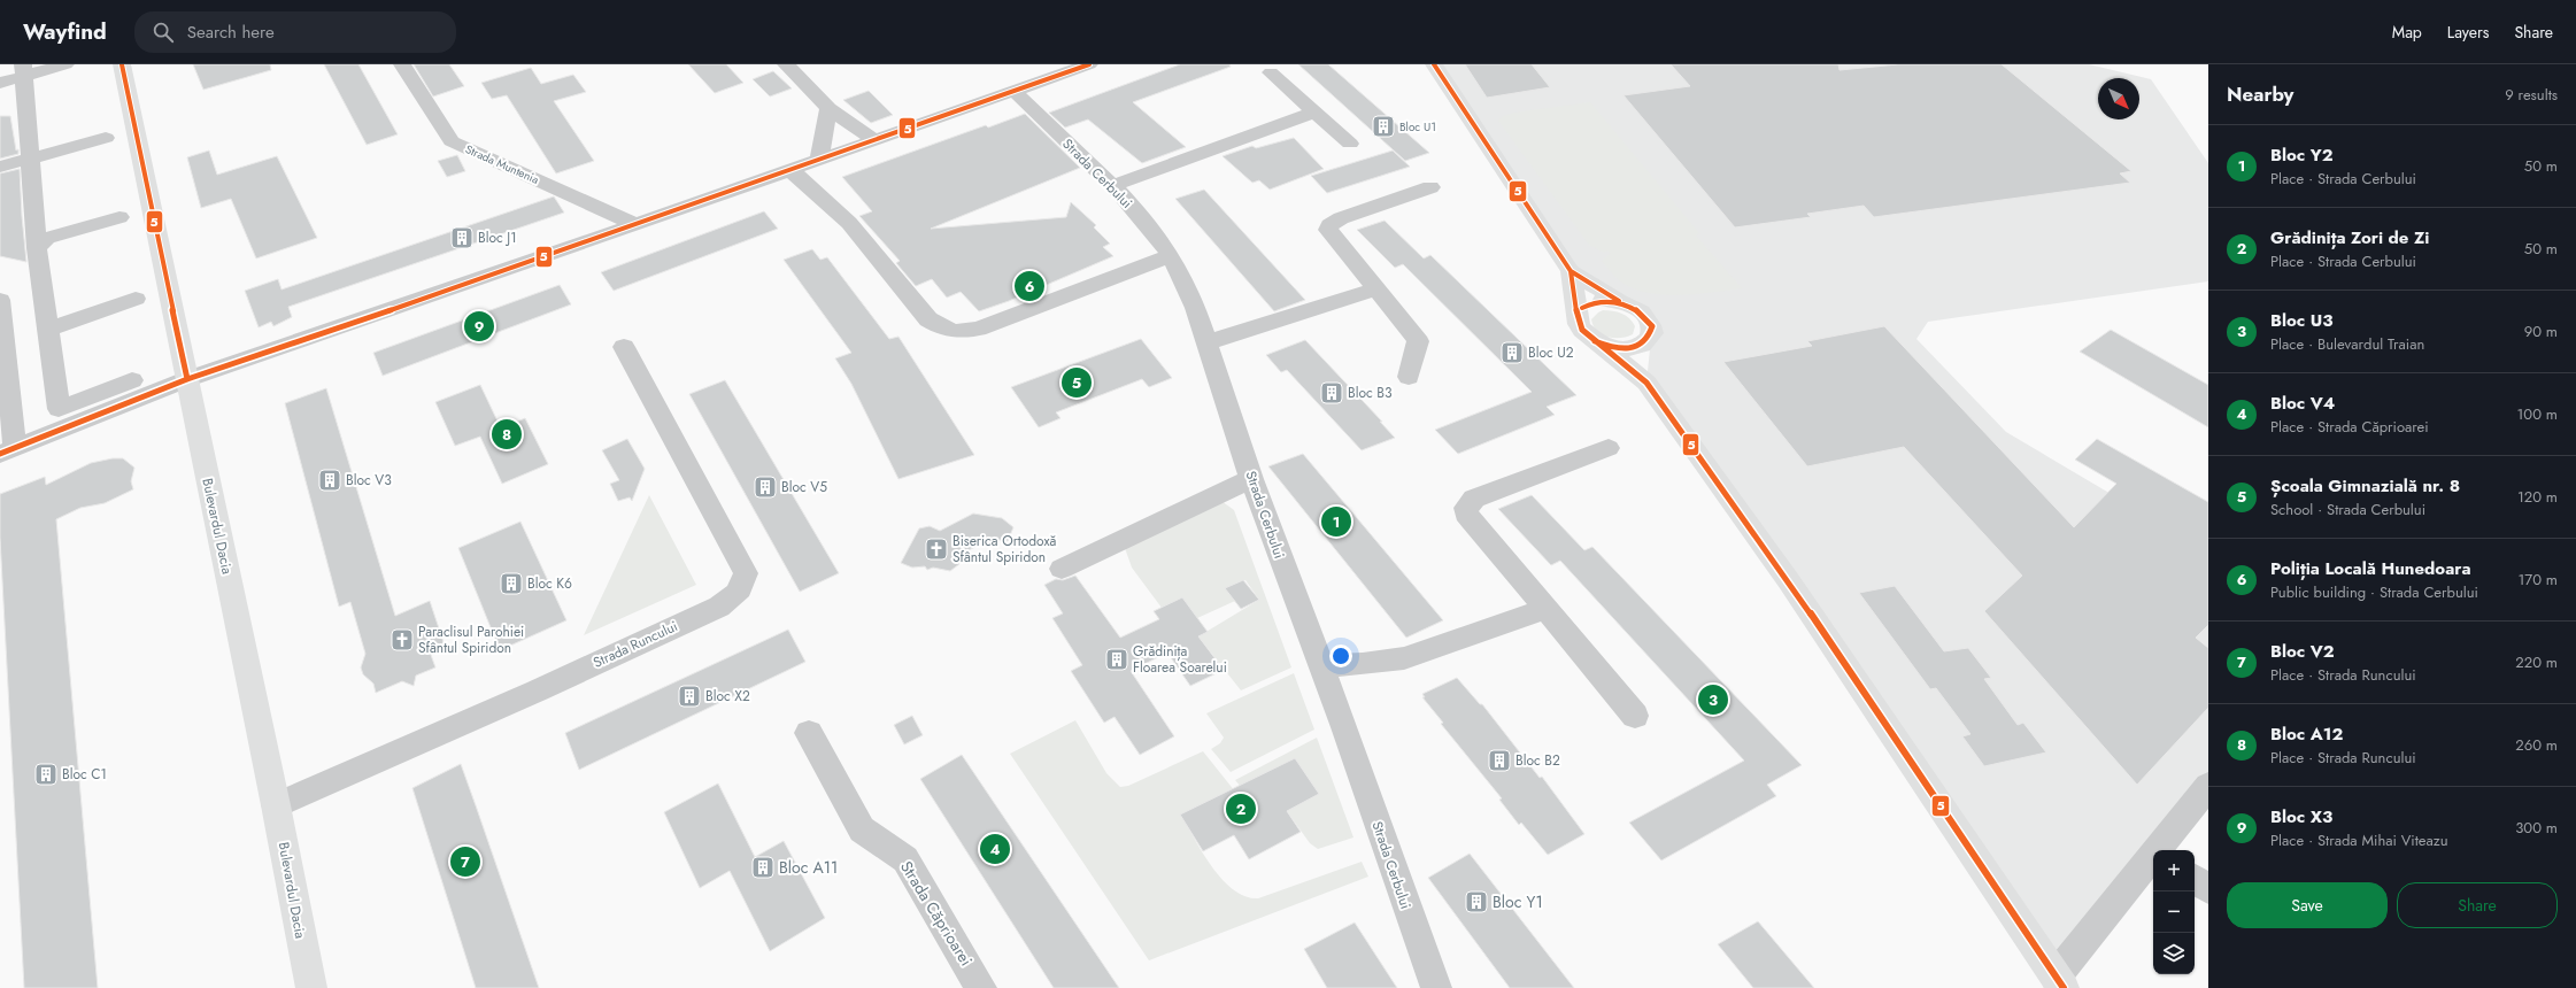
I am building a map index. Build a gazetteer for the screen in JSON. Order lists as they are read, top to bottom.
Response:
{
  "streets": {
    "main road": ["Bulevardul Dacia"],
    "street": [
      "Strada Muntenia",
      "Strada Cerbului",
      "Strada Runcului",
      "Strada Căprioarei"
    ]
  },
  "crossings": [
    ["Bulevardul Dacia", "Strada Runcului"]
  ],
  "places": {
    "building": [
      "Bloc U1",
      "Bloc J1",
      "Bloc U2",
      "Bloc B3",
      "Bloc V3",
      "Bloc V5",
      "Bloc K6",
      "Grădinița Floarea Soarelui",
      "Bloc X2",
      "Bloc B2",
      "Bloc C1",
      "Bloc A11",
      "Bloc Y1"
    ],
    "church": ["Biserica Ortodoxă Sfântul Spiridon", "Paraclisul Parohiei Sfântul Spiridon"]
  },
  "lines": ["transit line 5"],
  "north": "bottom right",
  "page": {
    "header": "Wayfind",
    "search": "Search here",
    "nav": ["Map", "Layers", "Share"],
    "heading": ["Nearby", "9 results"],
    "list": [
      {
        "mark": "1",
        "name": "Bloc Y2",
        "note": "Place · Strada Cerbului",
        "value": "50 m"
      },
      {
        "mark": "2",
        "name": "Grădinița Zori de Zi",
        "note": "Place · Strada Cerbului",
        "value": "50 m"
      },
      {
        "mark": "3",
        "name": "Bloc U3",
        "note": "Place · Bulevardul Traian",
        "value": "90 m"
      },
      {
        "mark": "4",
        "name": "Bloc V4",
        "note": "Place · Strada Căprioarei",
        "value": "100 m"
      },
      {
        "mark": "5",
        "name": "Școala Gimnazială nr. 8",
        "note": "School · Strada Cerbului",
        "value": "120 m"
      },
      {
        "mark": "6",
        "name": "Poliția Locală Hunedoara",
        "note": "Public building · Strada Cerbului",
        "value": "170 m"
      },
      {
        "mark": "7",
        "name": "Bloc V2",
        "note": "Place · Strada Runcului",
        "value": "220 m"
      },
      {
        "mark": "8",
        "name": "Bloc A12",
        "note": "Place · Strada Runcului",
        "value": "260 m"
      },
      {
        "mark": "9",
        "name": "Bloc X3",
        "note": "Place · Strada Mihai Viteazu",
        "value": "300 m"
      }
    ],
    "pins": [
      "6",
      "9",
      "5",
      "8",
      "1",
      "3",
      "2",
      "4",
      "7"
    ],
    "map_buttons": ["+", "−"],
    "buttons": ["Save", "Share"]
  }
}
